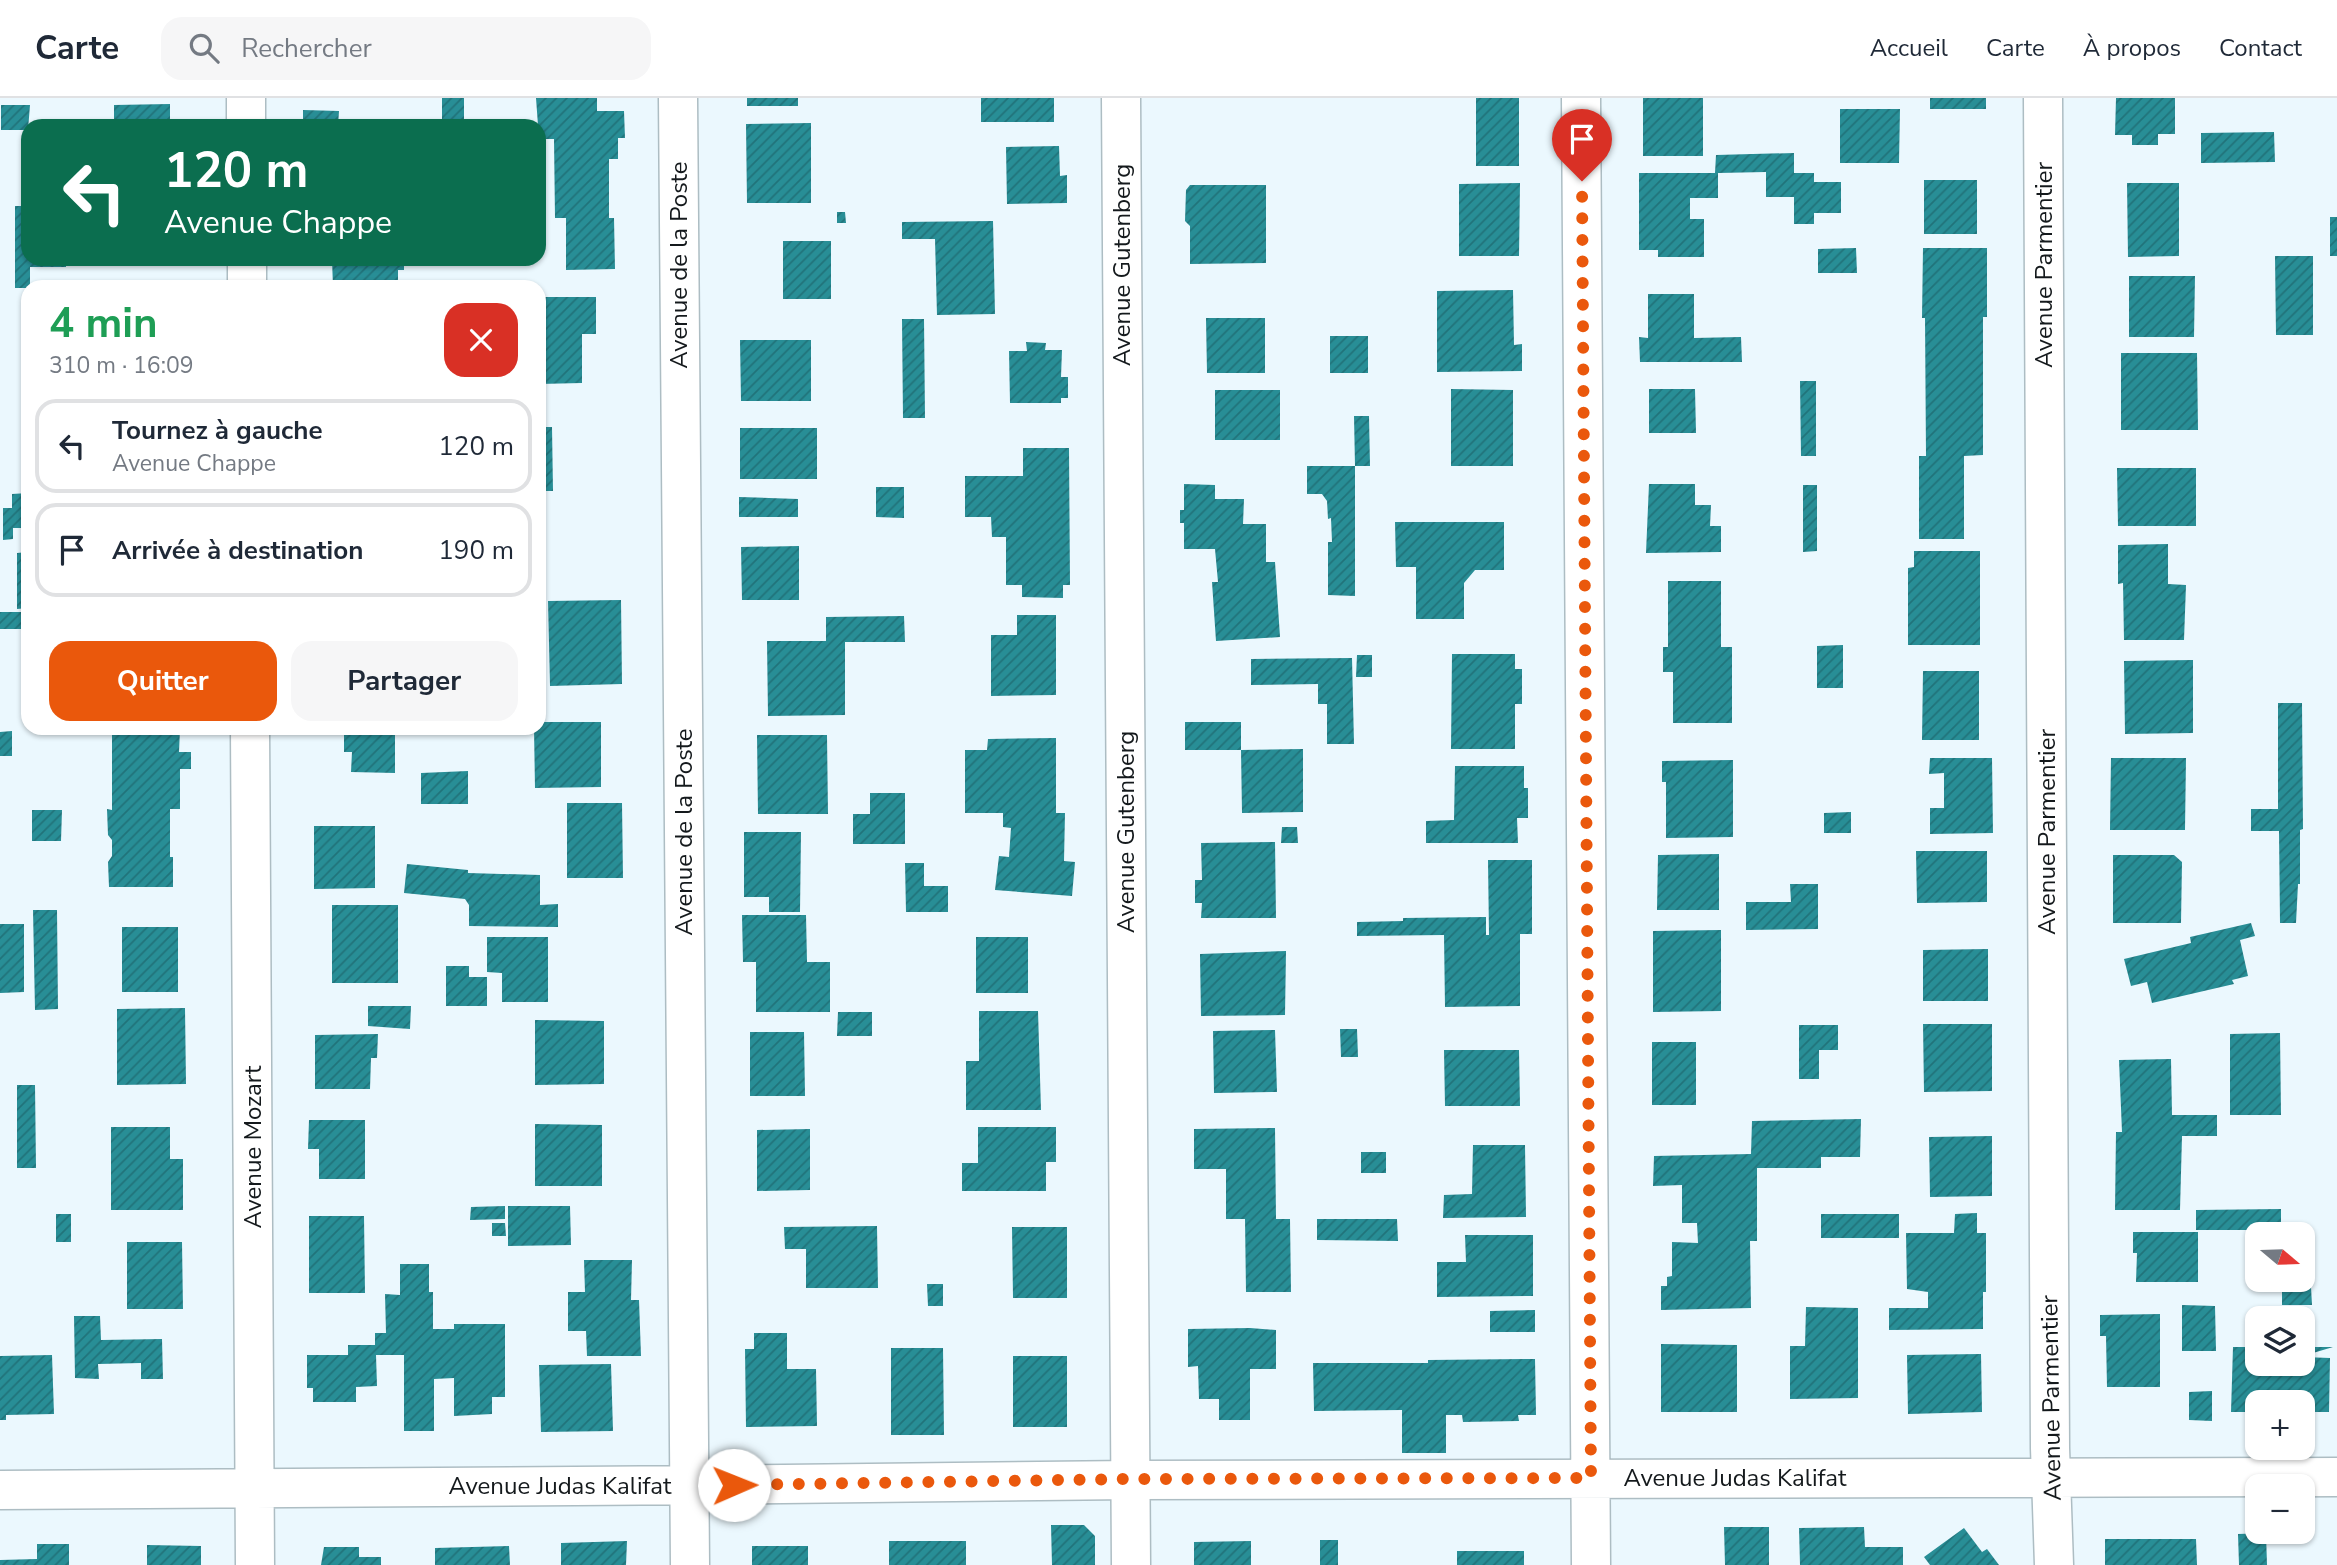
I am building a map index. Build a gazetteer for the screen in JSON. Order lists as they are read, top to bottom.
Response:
{
  "streets": {
    "street": [
      "Avenue de la Poste",
      "Avenue Gutenberg",
      "Avenue Parmentier",
      "Avenue Mozart",
      "Avenue Judas Kalifat"
    ]
  },
  "crossings": [
    ["Avenue de la Poste", "Avenue Judas Kalifat"],
    ["Avenue Gutenberg", "Avenue Judas Kalifat"],
    ["Avenue Parmentier", "Avenue Judas Kalifat"],
    ["Avenue Mozart", "Avenue Judas Kalifat"]
  ],
  "north": "right",
  "page": {
    "header": "Carte",
    "search": "Rechercher",
    "nav": [
      "Accueil",
      "Carte",
      "À propos",
      "Contact"
    ],
    "turn": ["120 m", "Avenue Chappe"],
    "heading": ["4 min", "310 m · 16:09"],
    "list": [
      {
        "name": "Tournez à gauche",
        "note": "Avenue Chappe",
        "value": "120 m"
      },
      {
        "name": "Arrivée à destination",
        "value": "190 m"
      }
    ],
    "buttons": ["Quitter", "Partager"],
    "map_buttons": ["+", "−"]
  }
}
